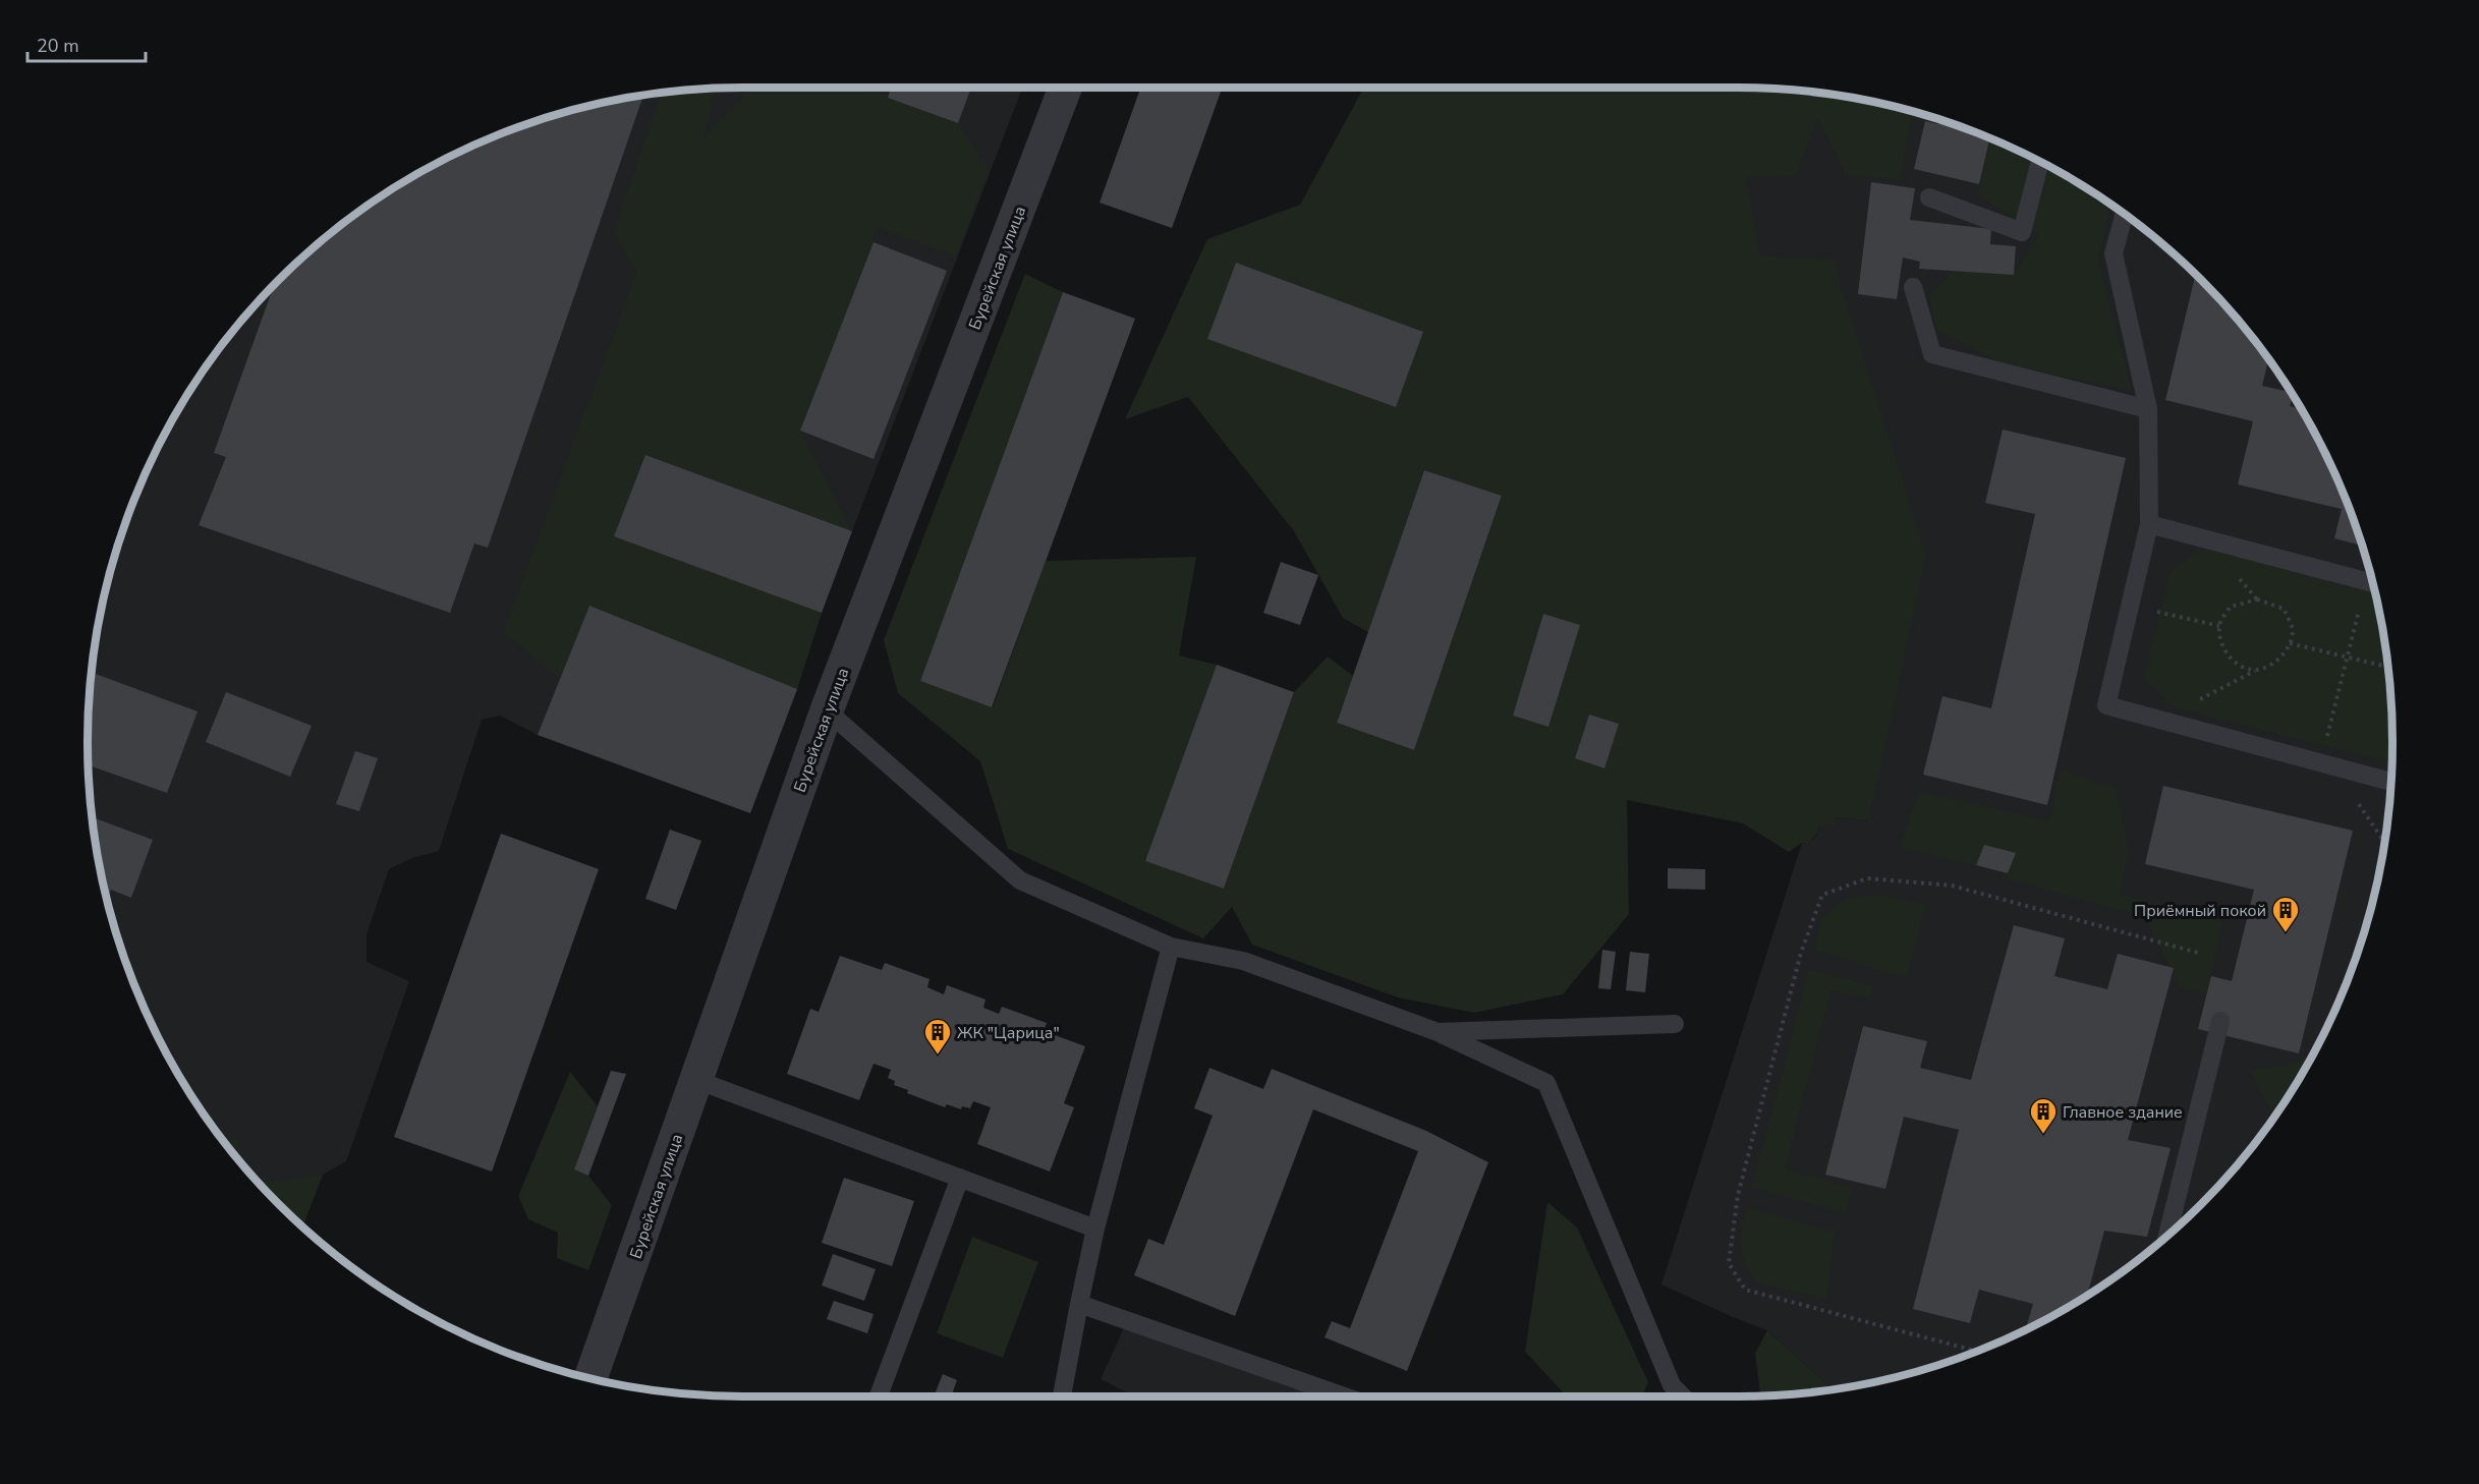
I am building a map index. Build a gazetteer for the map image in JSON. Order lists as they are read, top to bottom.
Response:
{
  "streets": {
    "street": ["Бурейская улица"]
  },
  "places": {
    "building": ["Приёмный покой", "ЖК \"Царица\"", "Главное здание"]
  },
  "scale_bar": "20 m"
}
